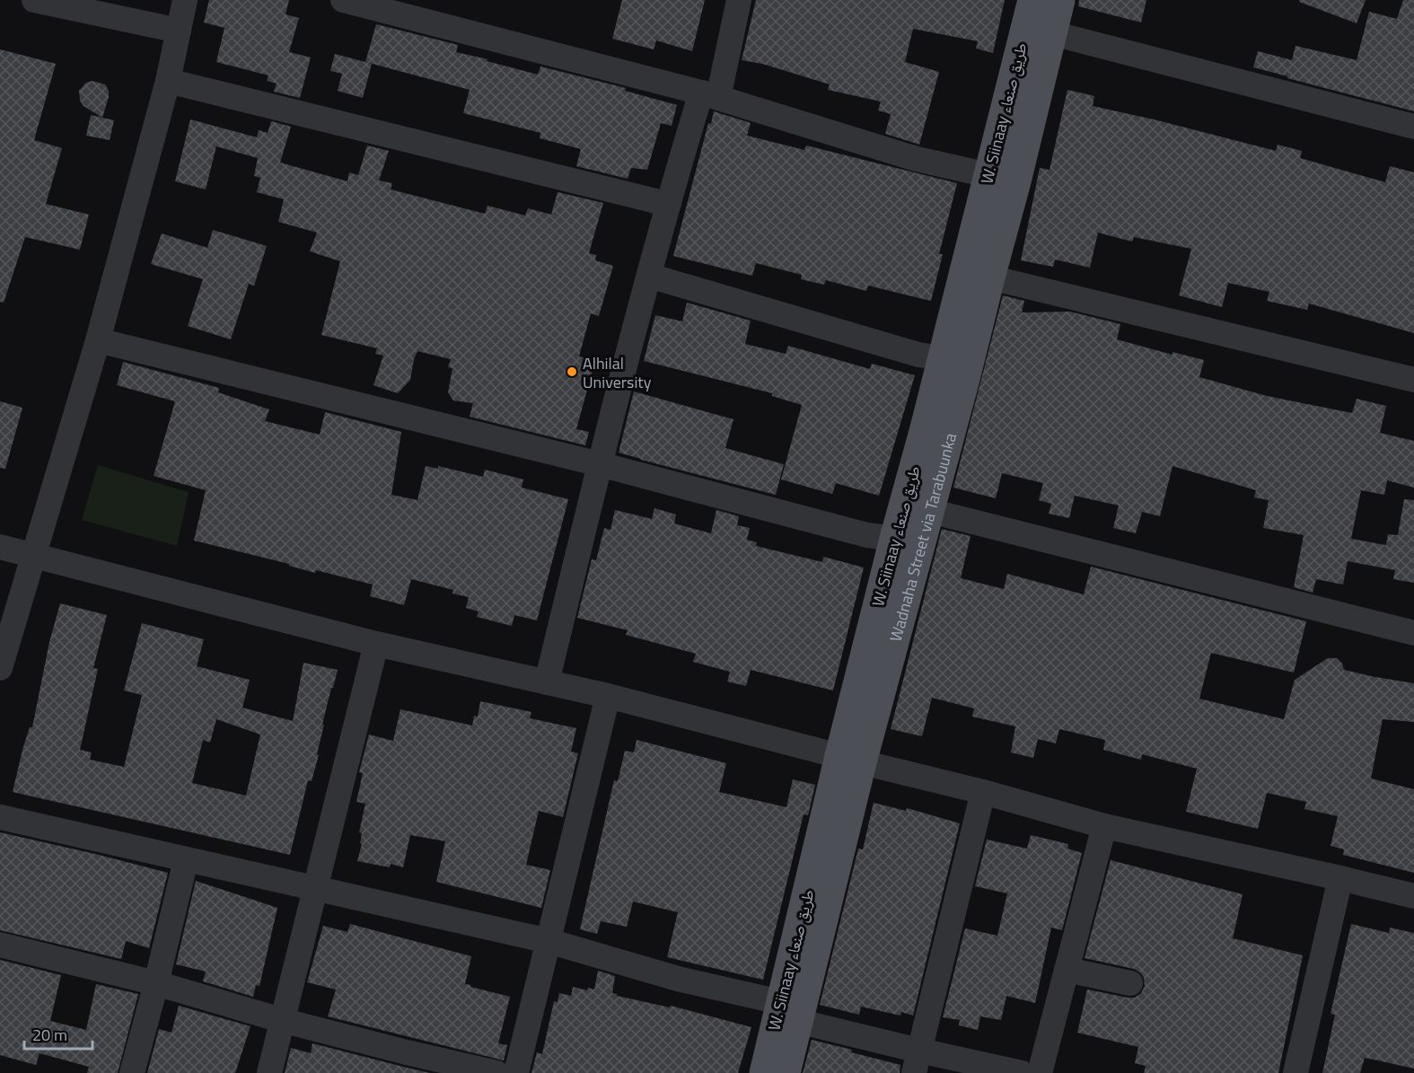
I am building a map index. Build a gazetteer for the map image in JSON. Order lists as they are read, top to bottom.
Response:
{
  "streets": {
    "main road": ["W. Siinaay طريق صنعاء", "Wadnaha Street via Tarabuunka"]
  },
  "crossings": [
    ["W. Siinaay طريق صنعاء", "Wadnaha Street via Tarabuunka"]
  ],
  "places": ["Alhilal University"],
  "scale_bar": "20 m"
}
